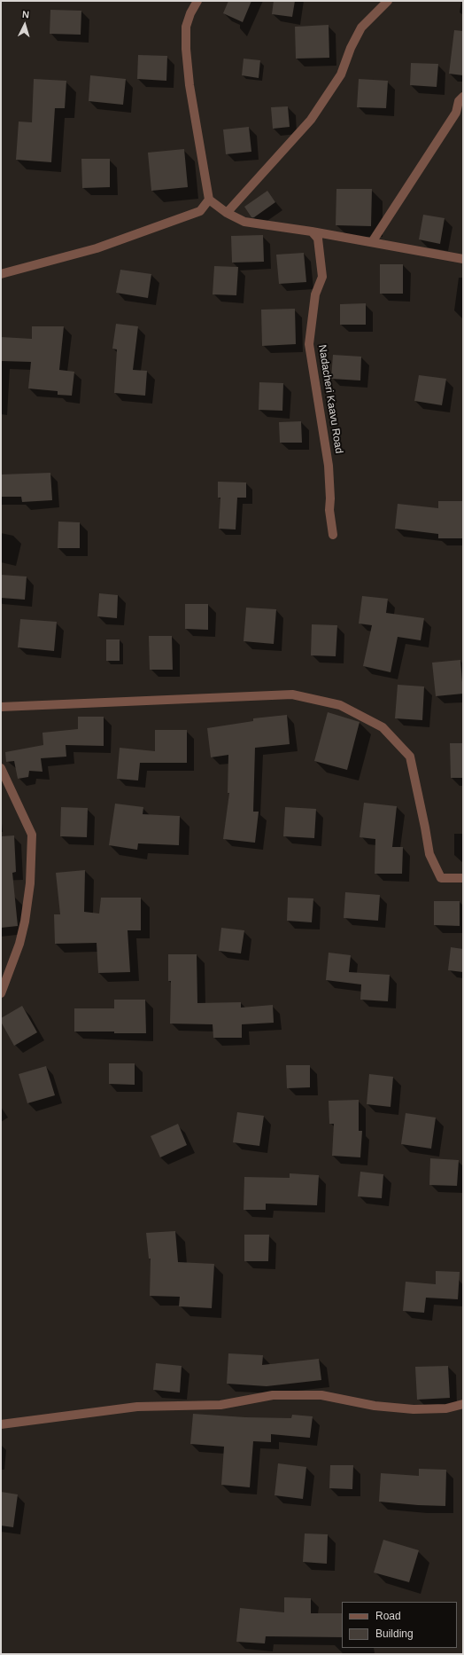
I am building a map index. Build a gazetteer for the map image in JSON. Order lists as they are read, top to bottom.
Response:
{
  "streets": {
    "street": ["Nadacheri Kaavu Road"]
  },
  "legend": ["Road", "Building"],
  "north": "top"
}
